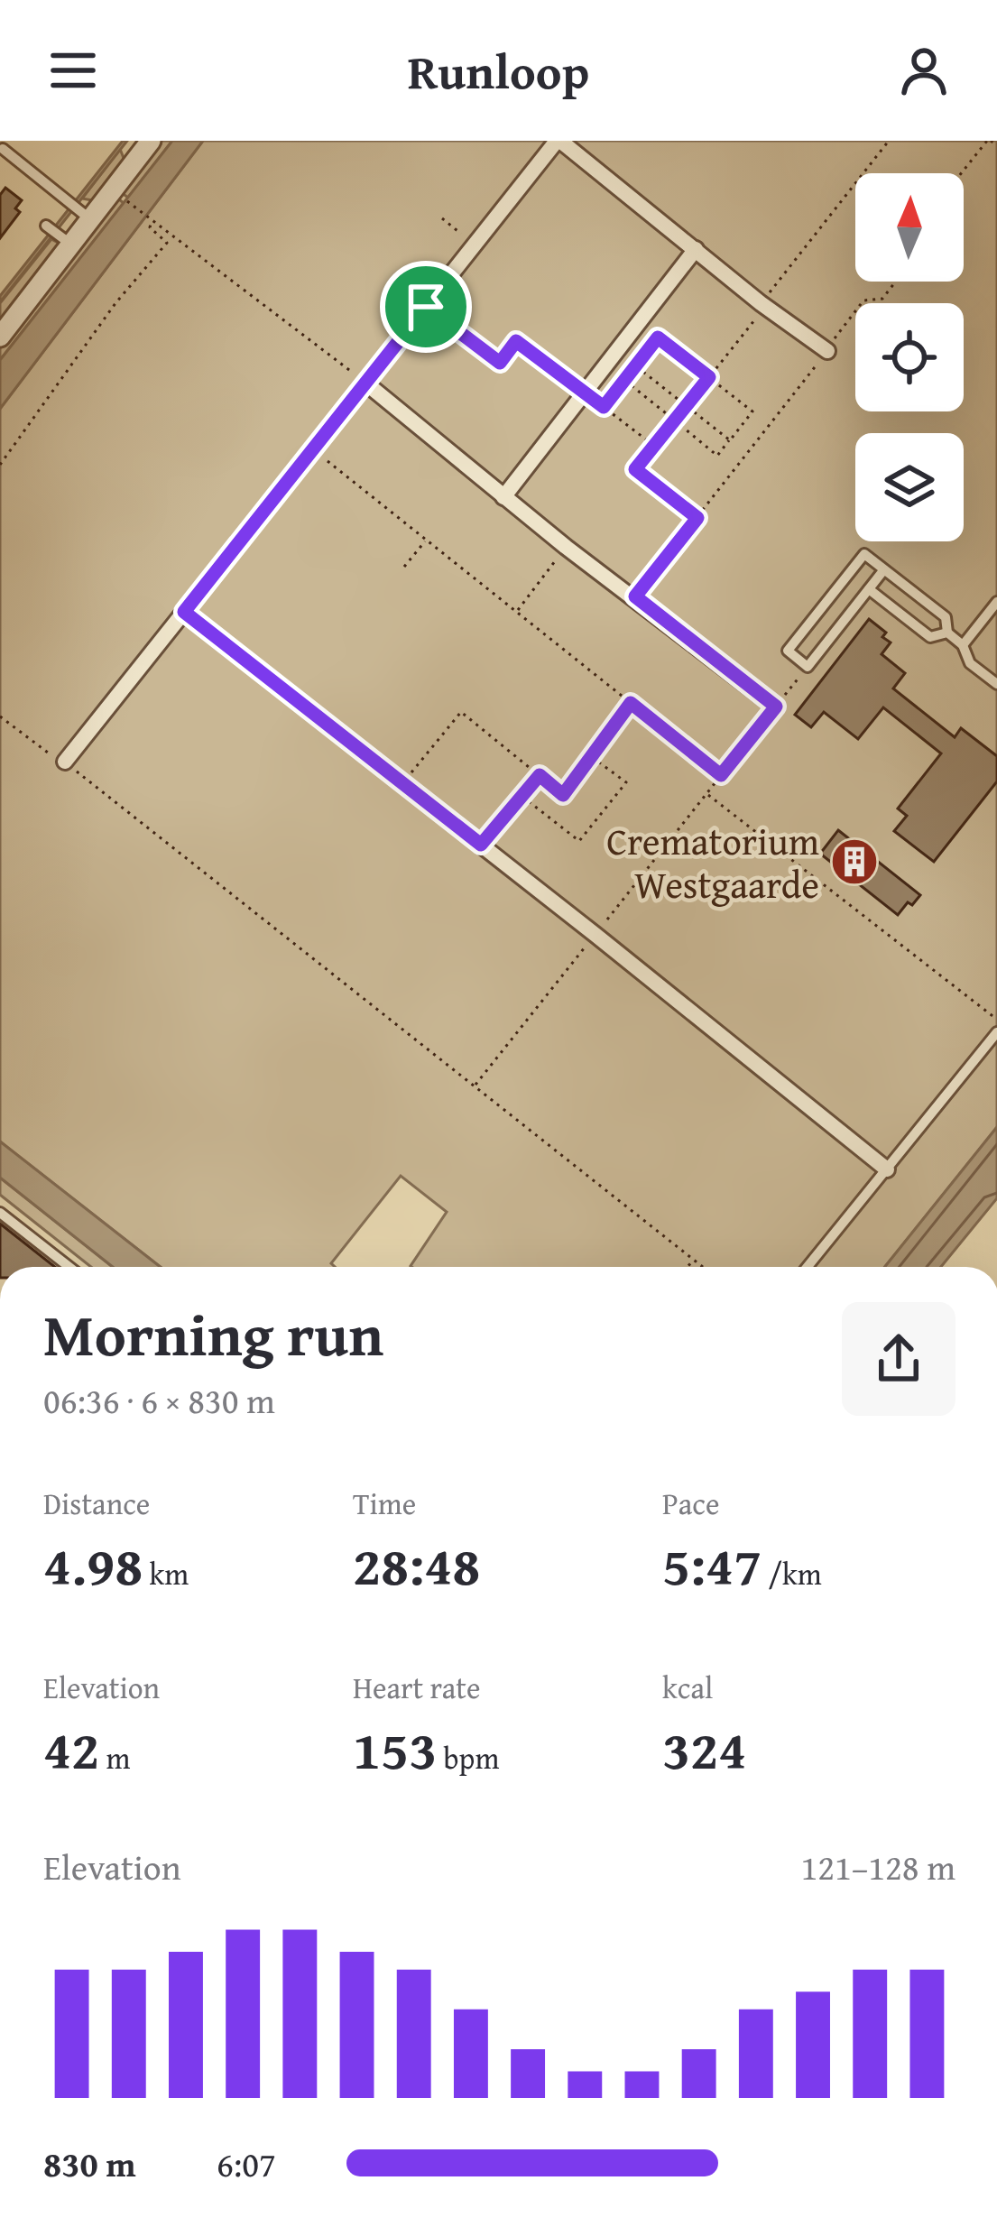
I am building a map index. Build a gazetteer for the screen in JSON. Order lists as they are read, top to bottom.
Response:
{
  "places": {
    "building": ["Crematorium Westgaarde"]
  },
  "north": "top",
  "page": {
    "header": "Runloop",
    "heading": ["Morning run", "06:36 · 6 × 830 m"],
    "stats": [
      ["Distance", "4.98 km"],
      ["Time", "28:48"],
      ["Pace", "5:47 /km"],
      ["Elevation", "42 m"],
      ["Heart rate", "153 bpm"],
      ["kcal", "324"]
    ],
    "chart": ["Elevation", "121–128 m"],
    "list": [
      {
        "name": "830 m",
        "note": "6:07"
      }
    ]
  }
}
